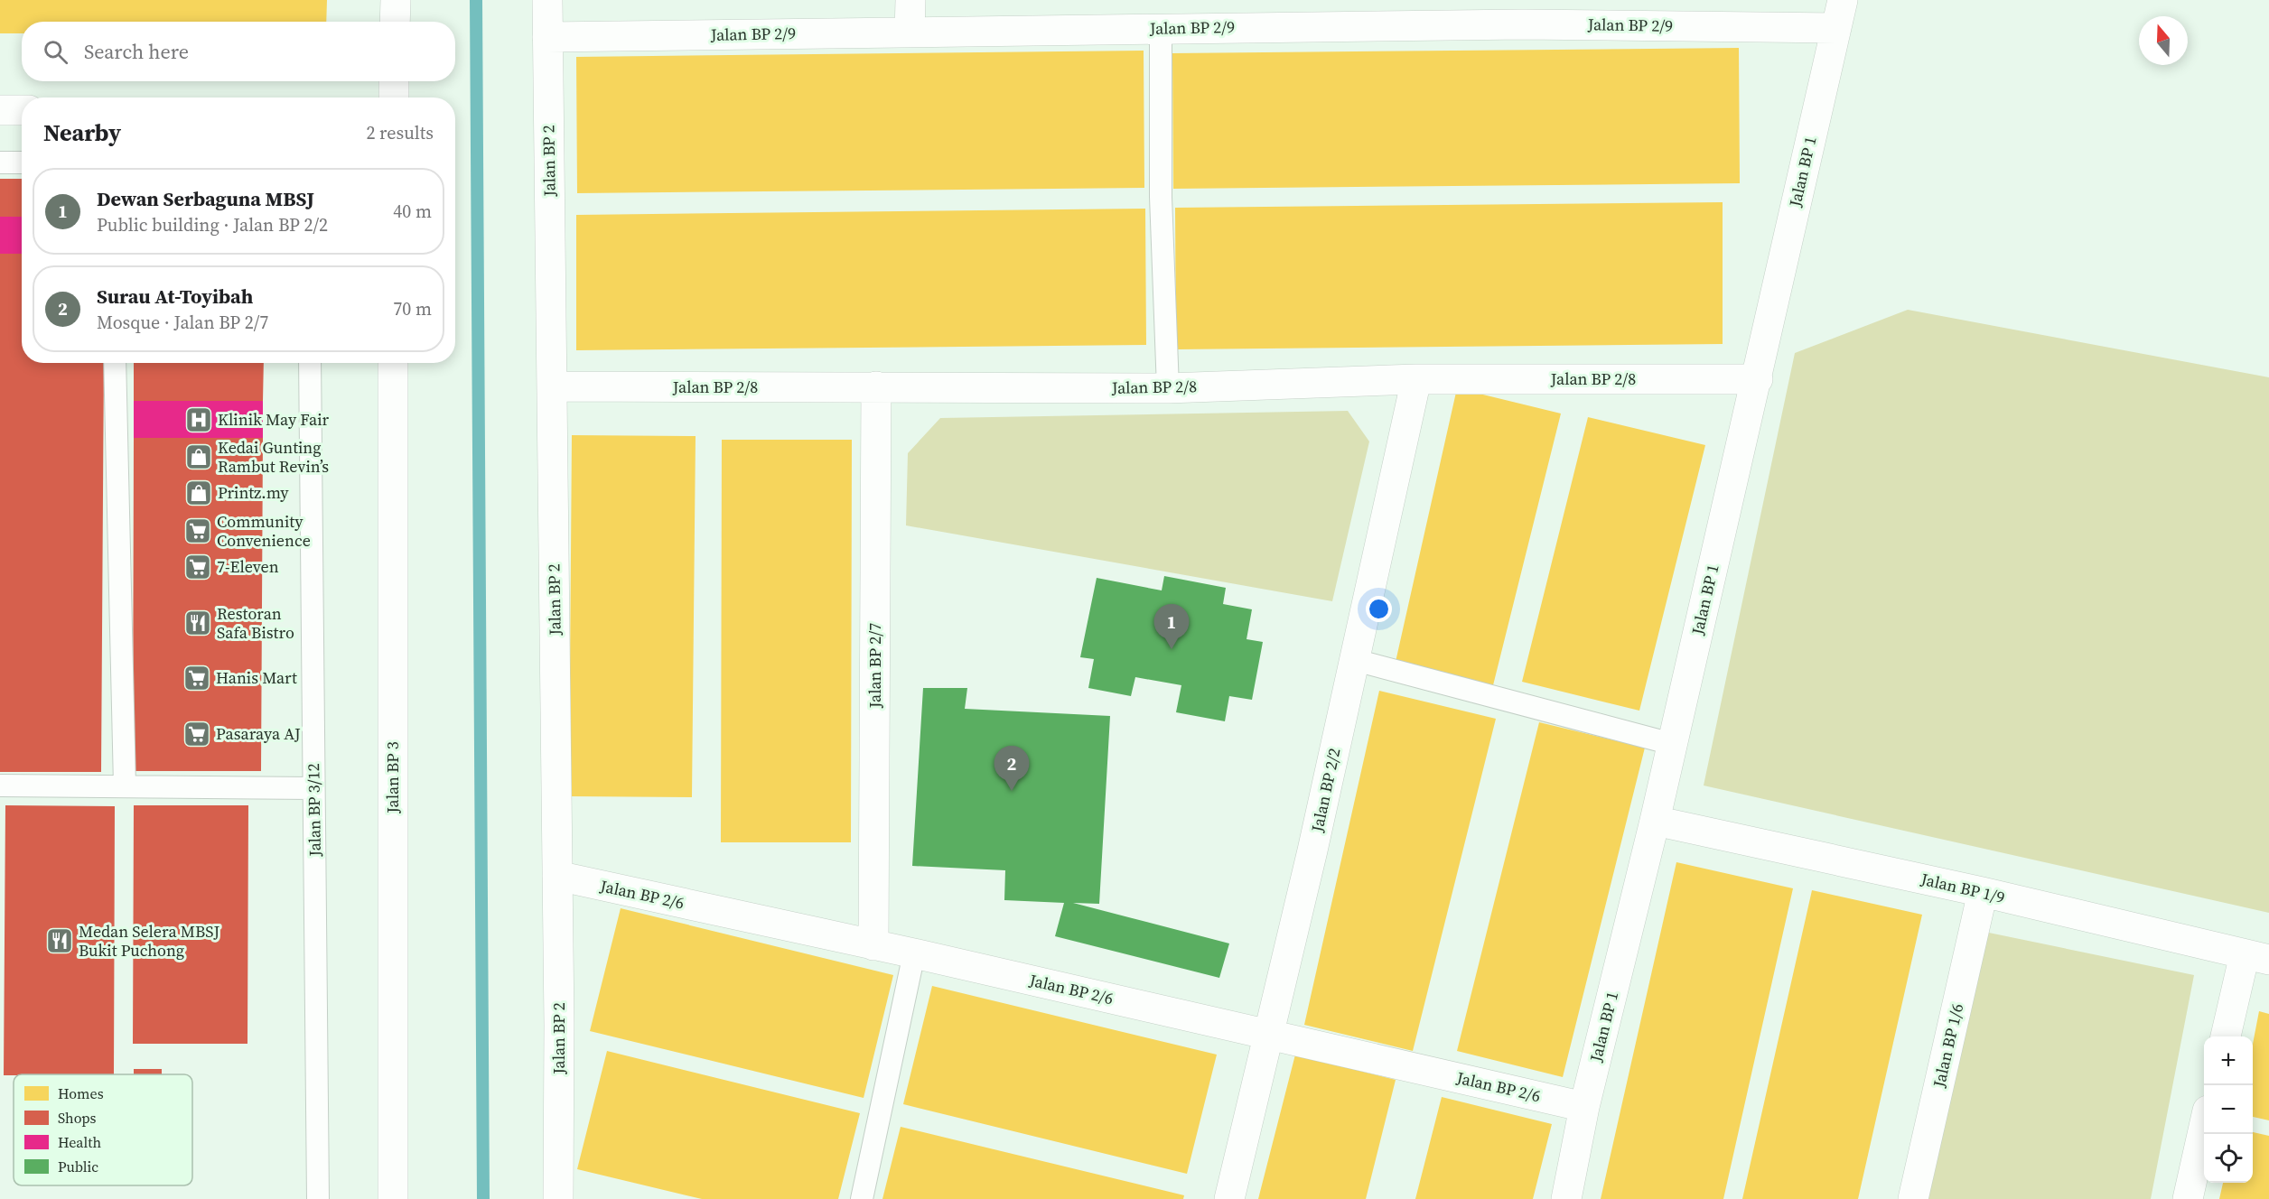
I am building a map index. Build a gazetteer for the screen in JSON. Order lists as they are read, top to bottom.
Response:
{
  "streets": {
    "street": [
      "Jalan BP 2/9",
      "Jalan BP 2",
      "Jalan BP 1",
      "Jalan BP 2/8",
      "Jalan BP 2/7",
      "Jalan BP 3",
      "Jalan BP 2/2",
      "Jalan BP 1/9",
      "Jalan BP 2/6",
      "Jalan BP 1/6"
    ],
    "lane": ["Jalan BP 3/12"]
  },
  "crossings": [
    ["Jalan BP 2/9", "Jalan BP 2"],
    ["Jalan BP 2/9", "Jalan BP 1"],
    ["Jalan BP 2", "Jalan BP 2/8"],
    ["Jalan BP 2", "Jalan BP 2/6"],
    ["Jalan BP 1", "Jalan BP 2/8"],
    ["Jalan BP 1", "Jalan BP 1/9"],
    ["Jalan BP 1", "Jalan BP 2/6"],
    ["Jalan BP 2/8", "Jalan BP 2/7"],
    ["Jalan BP 2/8", "Jalan BP 2/2"],
    ["Jalan BP 2/7", "Jalan BP 2/6"],
    ["Jalan BP 2/2", "Jalan BP 2/6"],
    ["Jalan BP 1/9", "Jalan BP 1/6"]
  ],
  "places": {
    "hospital": ["Klinik May Fair"],
    "shop": ["Kedai Gunting Rambut Revin’s", "Printz.my"],
    "supermarket": [
      "Community Convenience",
      "7-Eleven",
      "Hanis Mart",
      "Pasaraya AJ"
    ],
    "restaurant": ["Restoran Safa Bistro", "Medan Selera MBSJ Bukit Puchong"]
  },
  "legend": [
    "Homes",
    "Shops",
    "Health",
    "Public"
  ],
  "north": "top",
  "page": {
    "search": "Search here",
    "heading": ["Nearby", "2 results"],
    "list": [
      {
        "mark": "1",
        "name": "Dewan Serbaguna MBSJ",
        "note": "Public building · Jalan BP 2/2",
        "value": "40 m"
      },
      {
        "mark": "2",
        "name": "Surau At-Toyibah",
        "note": "Mosque · Jalan BP 2/7",
        "value": "70 m"
      }
    ],
    "pins": ["1", "2"],
    "map_buttons": ["+", "−"]
  }
}
